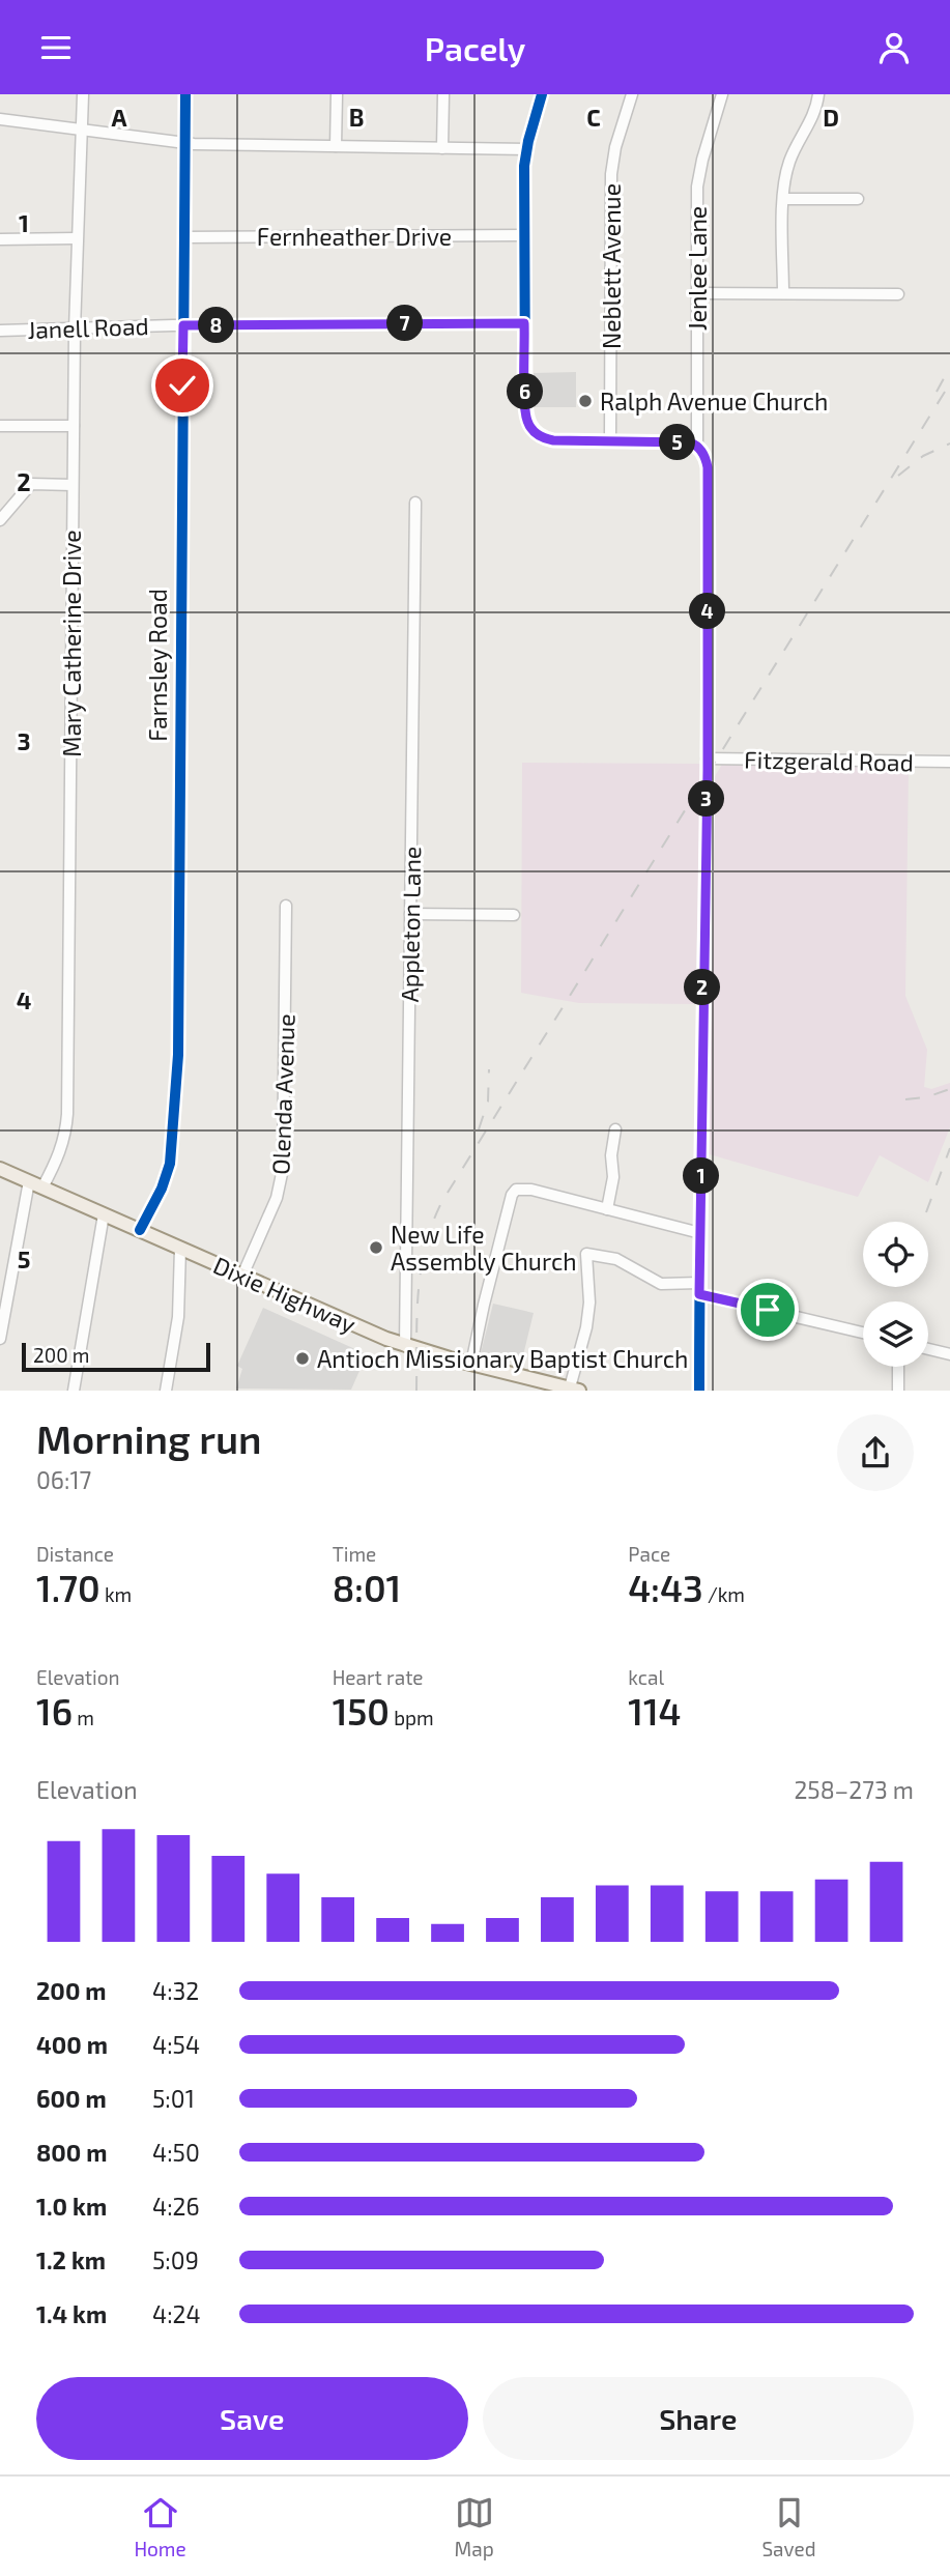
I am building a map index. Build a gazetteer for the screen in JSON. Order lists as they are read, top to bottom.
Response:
{
  "streets": {
    "main road": ["Dixie Highway"],
    "street": [
      "Fernheather Drive",
      "Neblett Avenue",
      "Jenlee Lane",
      "Janell Road",
      "Mary Catherine Drive",
      "Farnsley Road",
      "Fitzgerald Road",
      "Appleton Lane",
      "Olenda Avenue"
    ]
  },
  "crossings": [
    ["Fernheather Drive", "Farnsley Road"],
    ["Jenlee Lane", "Fitzgerald Road"],
    ["Janell Road", "Mary Catherine Drive"],
    ["Janell Road", "Farnsley Road"],
    ["Mary Catherine Drive", "Dixie Highway"],
    ["Farnsley Road", "Dixie Highway"],
    ["Appleton Lane", "Dixie Highway"],
    ["Olenda Avenue", "Dixie Highway"]
  ],
  "places": ["Ralph Avenue Church", "New Life Assembly Church", "Antioch Missionary Baptist Church"],
  "scale_bar": "200 m",
  "page": {
    "header": "Pacely",
    "pins": [
      "7",
      "8",
      "6",
      "5",
      "4",
      "3",
      "2",
      "1"
    ],
    "scale": "200 m",
    "heading": ["Morning run", "06:17"],
    "stats": [
      ["Distance", "1.70 km"],
      ["Time", "8:01"],
      ["Pace", "4:43 /km"],
      ["Elevation", "16 m"],
      ["Heart rate", "150 bpm"],
      ["kcal", "114"]
    ],
    "chart": ["Elevation", "258–273 m"],
    "list": [
      {
        "name": "200 m",
        "note": "4:32"
      },
      {
        "name": "400 m",
        "note": "4:54"
      },
      {
        "name": "600 m",
        "note": "5:01"
      },
      {
        "name": "800 m",
        "note": "4:50"
      },
      {
        "name": "1.0 km",
        "note": "4:26"
      },
      {
        "name": "1.2 km",
        "note": "5:09"
      },
      {
        "name": "1.4 km",
        "note": "4:24"
      }
    ],
    "buttons": ["Save", "Share"],
    "tabs": ["Home", "Map", "Saved"]
  },
  "grid": {
    "columns": [
      "A",
      "B",
      "C",
      "D"
    ],
    "rows": [
      "1",
      "2",
      "3",
      "4",
      "5"
    ]
  }
}
